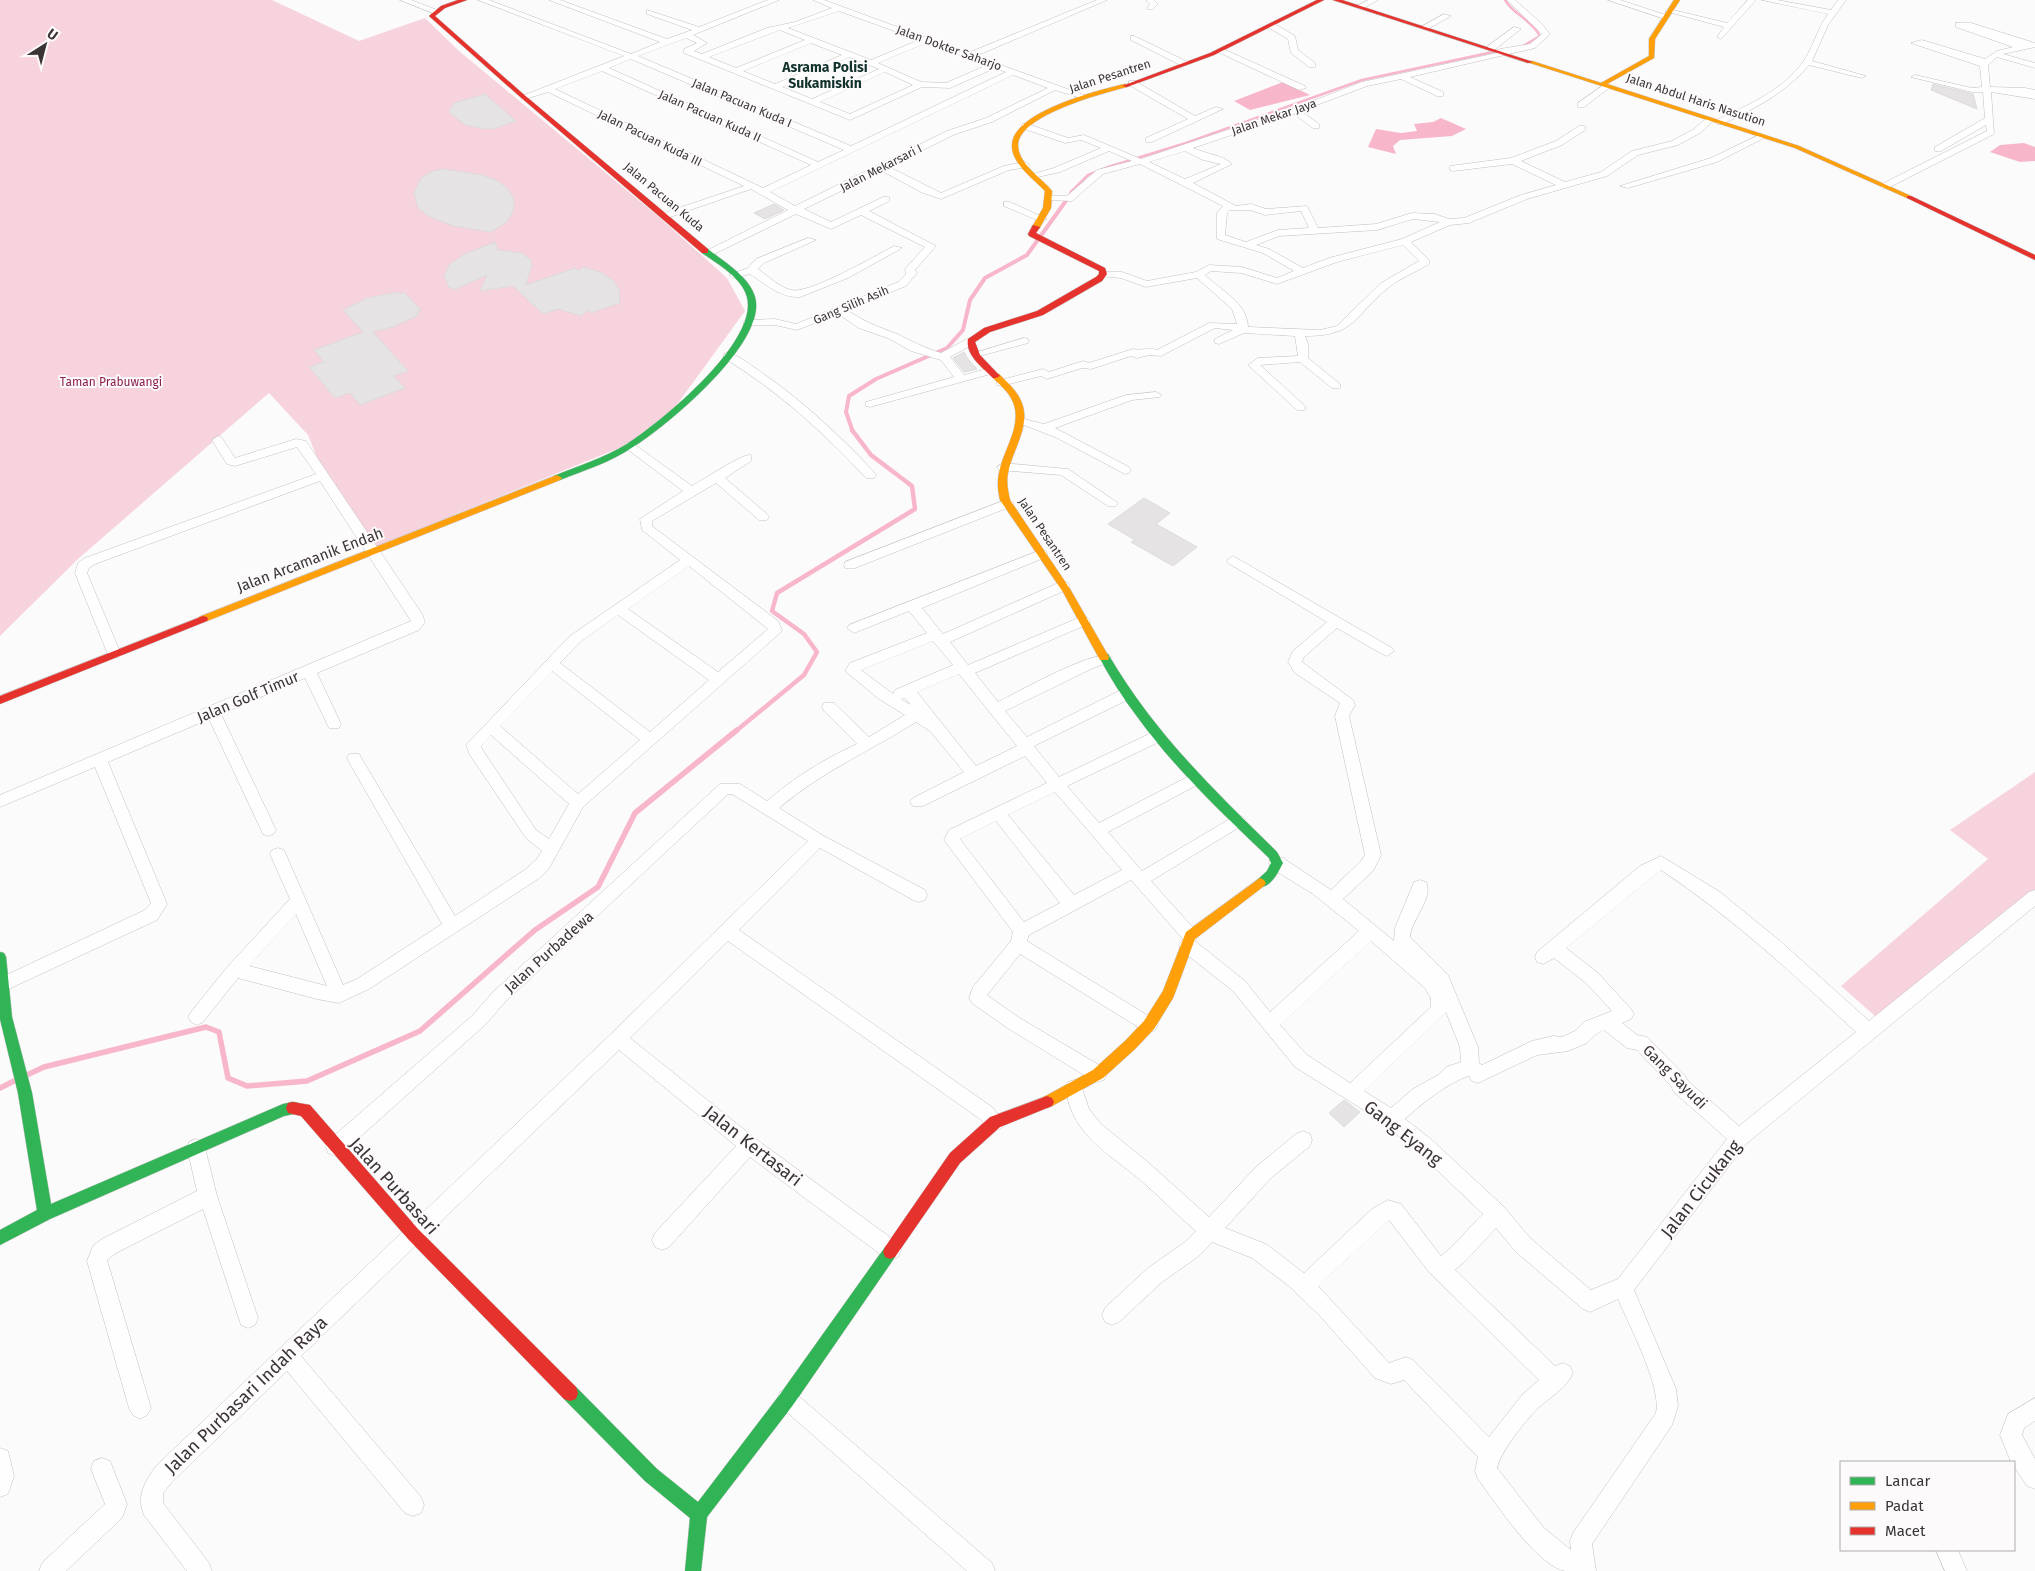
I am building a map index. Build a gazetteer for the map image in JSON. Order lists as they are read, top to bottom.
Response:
{
  "streets": {
    "main road": [
      "Jalan Pesantren",
      "Jalan Abdul Haris Nasution",
      "Jalan Pacuan Kuda",
      "Jalan Arcamanik Endah",
      "Jalan Purbasari"
    ],
    "street": [
      "Jalan Dokter Saharjo",
      "Jalan Pacuan Kuda I",
      "Jalan Pacuan Kuda II",
      "Jalan Mekar Jaya",
      "Jalan Pacuan Kuda III",
      "Jalan Mekarsari I",
      "Gang Silih Asih",
      "Jalan Golf Timur",
      "Jalan Purbadewa",
      "Gang Sayudi",
      "Gang Eyang",
      "Jalan Kertasari",
      "Jalan Cicukang",
      "Jalan Purbasari Indah Raya"
    ]
  },
  "crossings": [
    ["Jalan Dokter Saharjo", "Jalan Pesantren"],
    ["Jalan Dokter Saharjo", "Jalan Mekarsari I"],
    ["Jalan Abdul Haris Nasution", "Jalan Mekar Jaya"],
    ["Jalan Pacuan Kuda III", "Jalan Mekarsari I"],
    ["Jalan Pacuan Kuda III", "Gang Silih Asih"],
    ["Jalan Mekarsari I", "Jalan Pacuan Kuda"],
    ["Jalan Pacuan Kuda", "Gang Silih Asih"],
    ["Jalan Pacuan Kuda", "Jalan Arcamanik Endah"],
    ["Jalan Arcamanik Endah", "Jalan Golf Timur"],
    ["Jalan Purbadewa", "Jalan Purbasari"],
    ["Jalan Purbadewa", "Jalan Purbasari Indah Raya"],
    ["Gang Sayudi", "Jalan Cicukang"],
    ["Gang Eyang", "Jalan Cicukang"],
    ["Jalan Kertasari", "Jalan Purbasari Indah Raya"],
    ["Jalan Purbasari", "Jalan Purbasari Indah Raya"]
  ],
  "districts": ["Asrama Polisi Sukamiskin"],
  "parks": ["Taman Prabuwangi"],
  "legend": ["Lancar", "Padat", "Macet"],
  "north": "top right"
}
